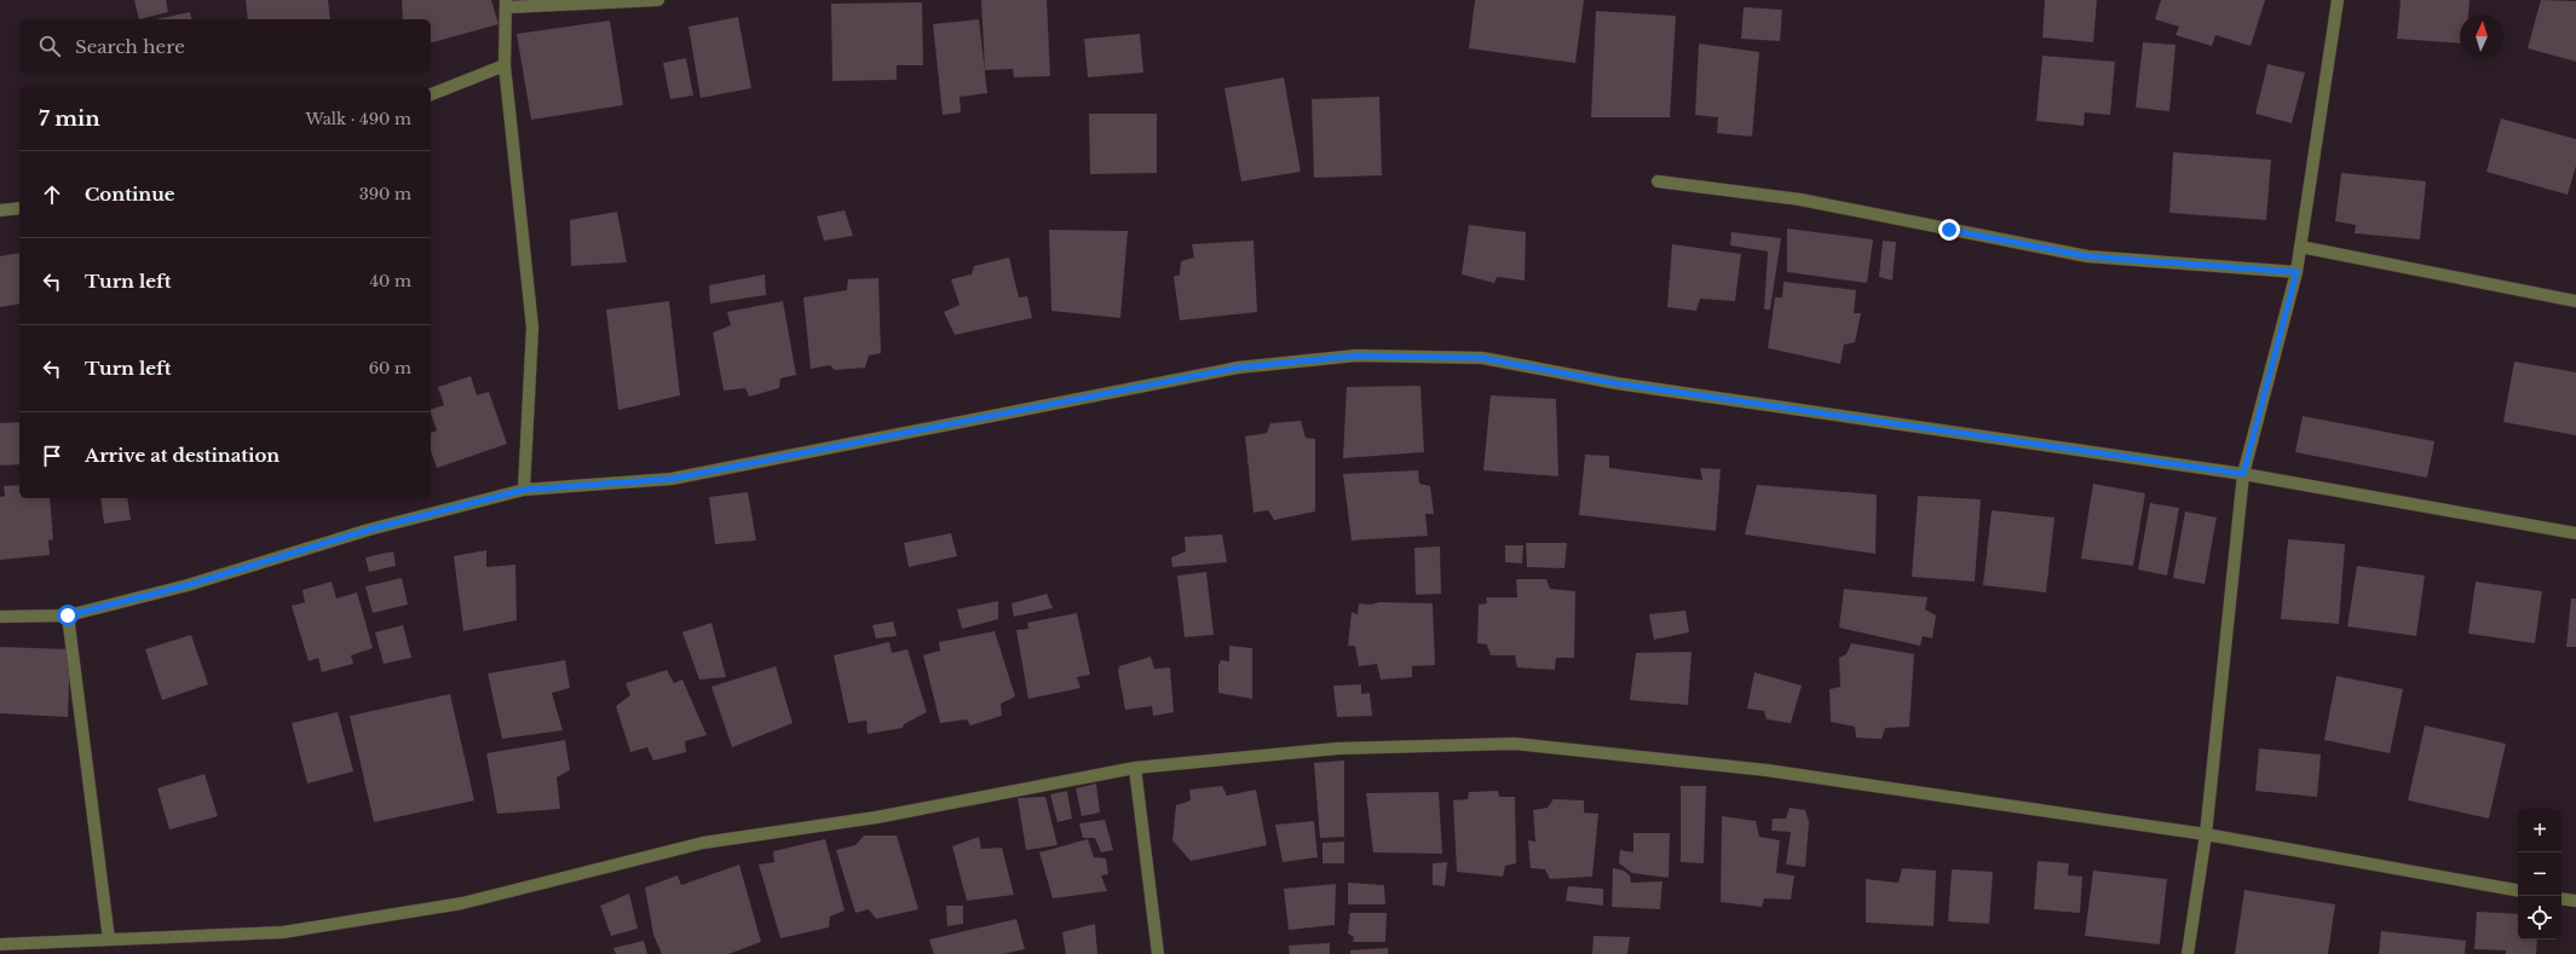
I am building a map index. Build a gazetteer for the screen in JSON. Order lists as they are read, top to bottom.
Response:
{
  "north": "top",
  "page": {
    "search": "Search here",
    "heading": ["7 min", "Walk · 490 m"],
    "list": [
      ["Continue", "390 m"],
      ["Turn left", "40 m"],
      ["Turn left", "60 m"],
      "Arrive at destination"
    ],
    "map_buttons": ["+", "−"]
  }
}
